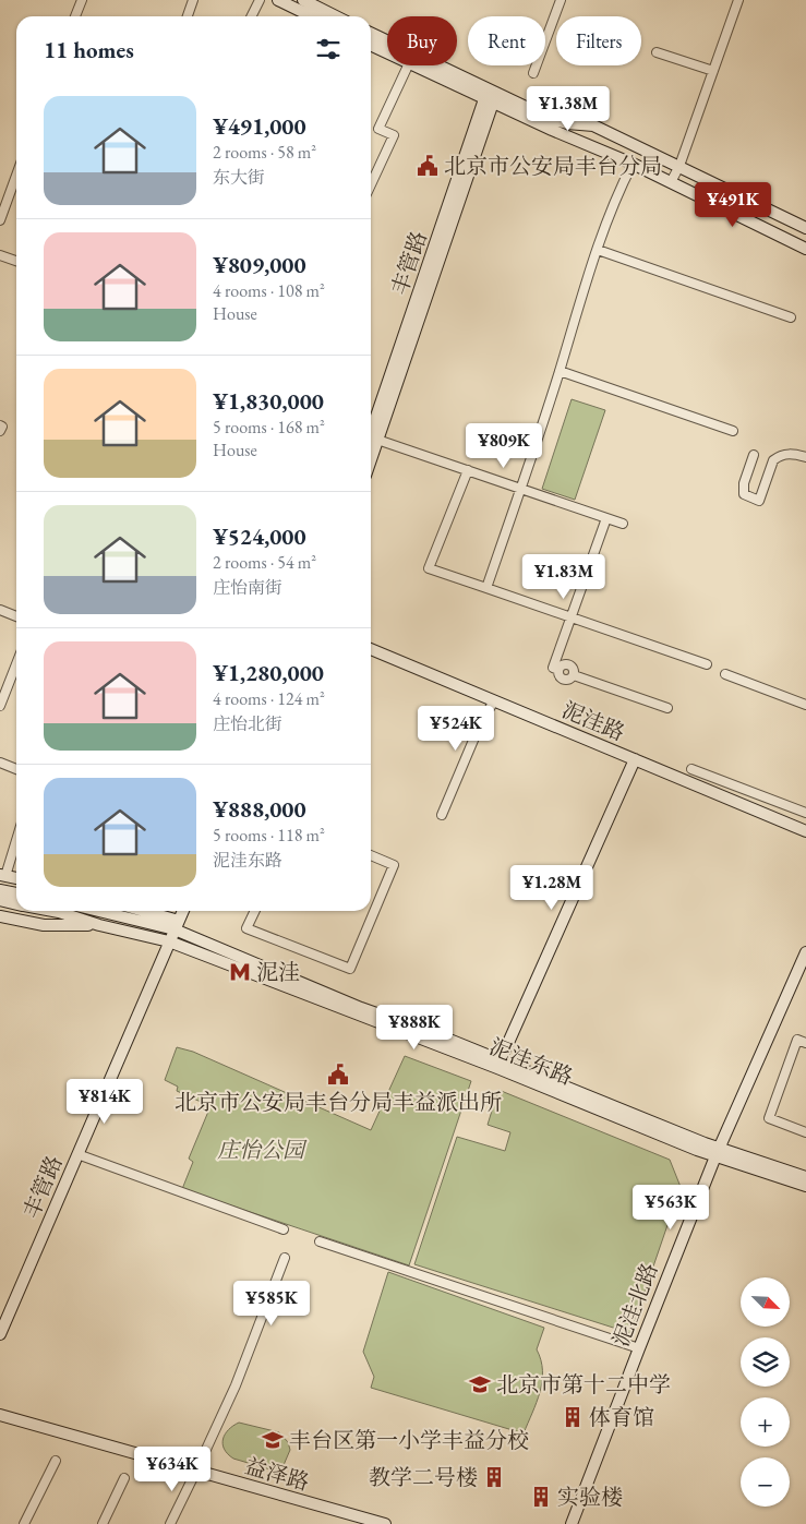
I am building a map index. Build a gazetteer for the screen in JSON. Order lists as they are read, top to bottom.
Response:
{
  "streets": {
    "main road": [
      "丰管路",
      "泥洼路",
      "泥洼东路",
      "泥洼北路",
      "益泽路"
    ]
  },
  "crossings": [
    ["丰管路", "泥洼东路"],
    ["泥洼东路", "泥洼北路"]
  ],
  "parks": ["庄怡公园"],
  "places": {
    "public building": ["北京市公安局丰台分局", "北京市公安局丰台分局丰益派出所"],
    "metro station": ["泥洼"],
    "school or university": ["北京市第十二中学", "丰台区第一小学丰益分校"],
    "building": ["体育馆", "教学二号楼", "实验楼"]
  },
  "north": "bottom right",
  "page": {
    "chip": ["Buy", "Rent", "Filters"],
    "heading": "11 homes",
    "list": [
      {
        "name": "¥491,000",
        "note": "2 rooms · 58 m² · 东大街"
      },
      {
        "name": "¥809,000",
        "note": "4 rooms · 108 m² · House"
      },
      {
        "name": "¥1,830,000",
        "note": "5 rooms · 168 m² · House"
      },
      {
        "name": "¥524,000",
        "note": "2 rooms · 54 m² · 庄怡南街"
      },
      {
        "name": "¥1,280,000",
        "note": "4 rooms · 124 m² · 庄怡北街"
      },
      {
        "name": "¥888,000",
        "note": "5 rooms · 118 m² · 泥洼东路"
      }
    ],
    "price": [
      "¥1.38M",
      "¥491K",
      "¥809K",
      "¥1.83M",
      "¥524K",
      "¥1.28M",
      "¥888K",
      "¥814K",
      "¥563K",
      "¥585K",
      "¥634K"
    ],
    "map_buttons": ["+", "−"]
  }
}
